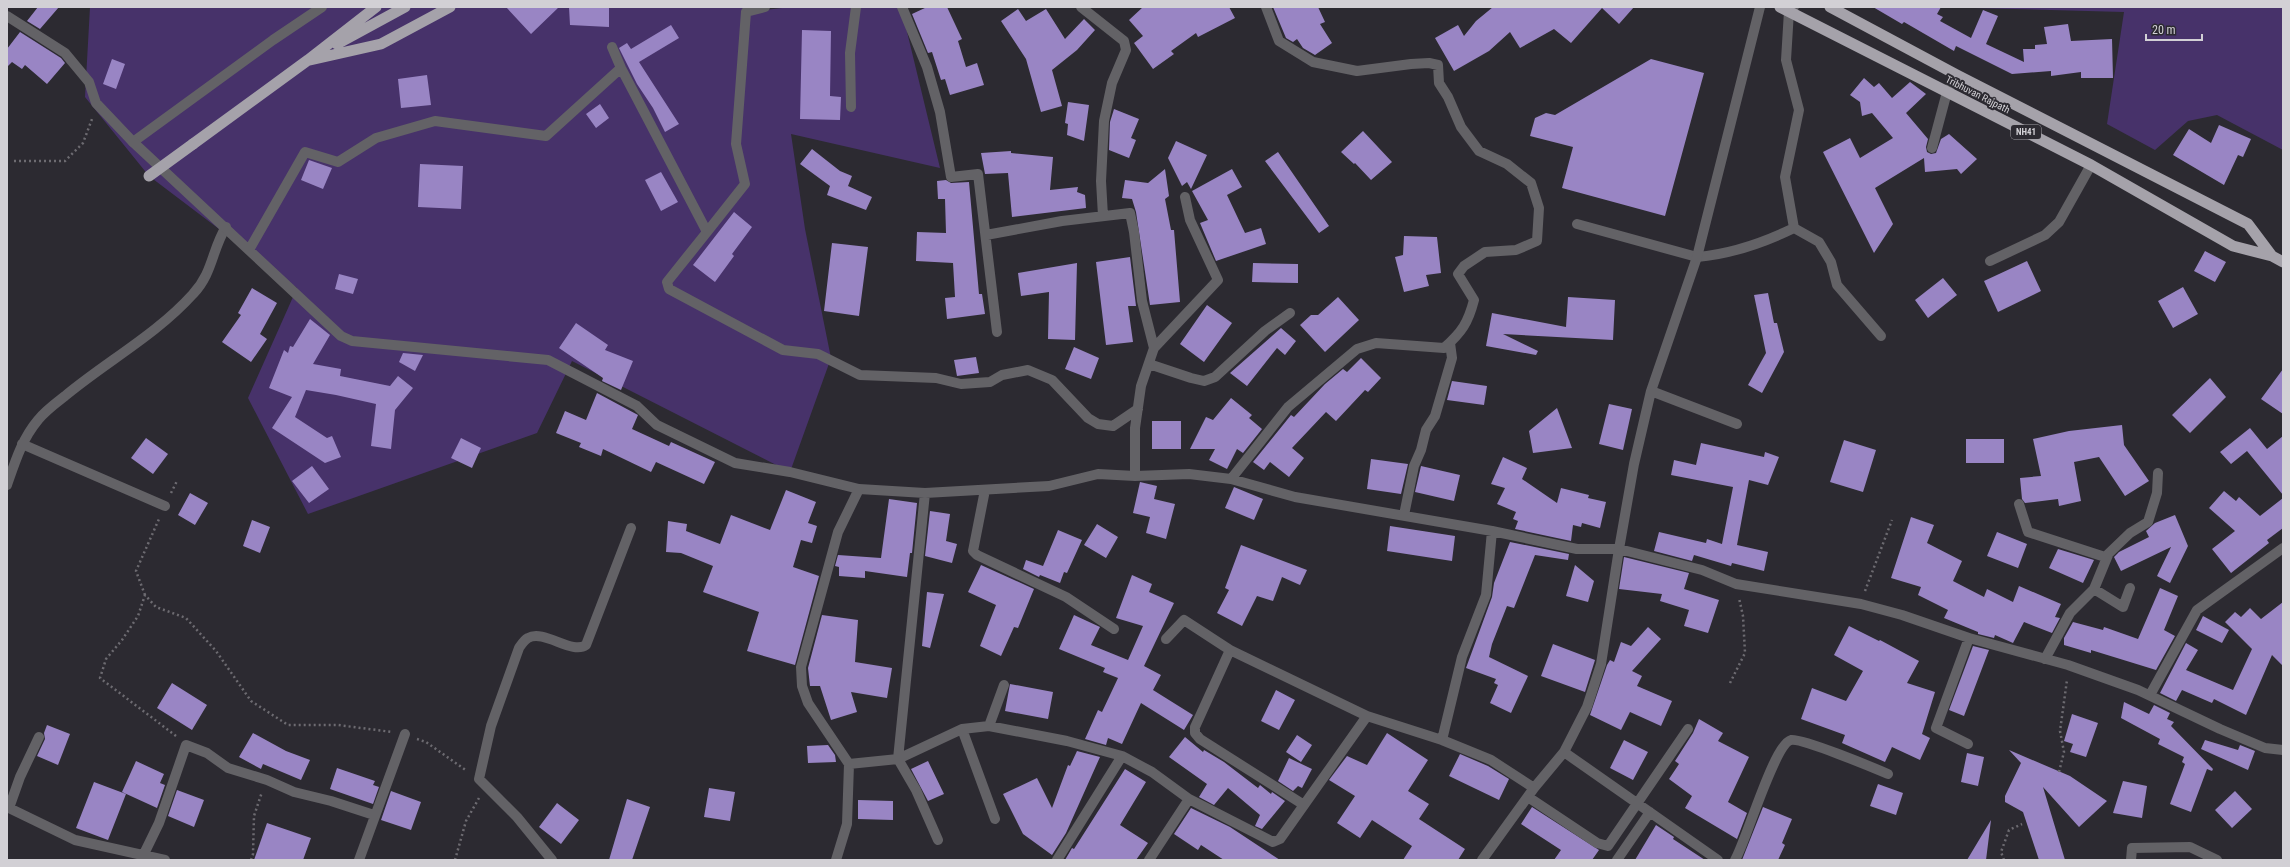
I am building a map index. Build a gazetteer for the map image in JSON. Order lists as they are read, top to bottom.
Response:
{
  "streets": {
    "highway": ["Tribhuvan Rajpath", "NH41"]
  },
  "scale_bar": "20 m"
}
